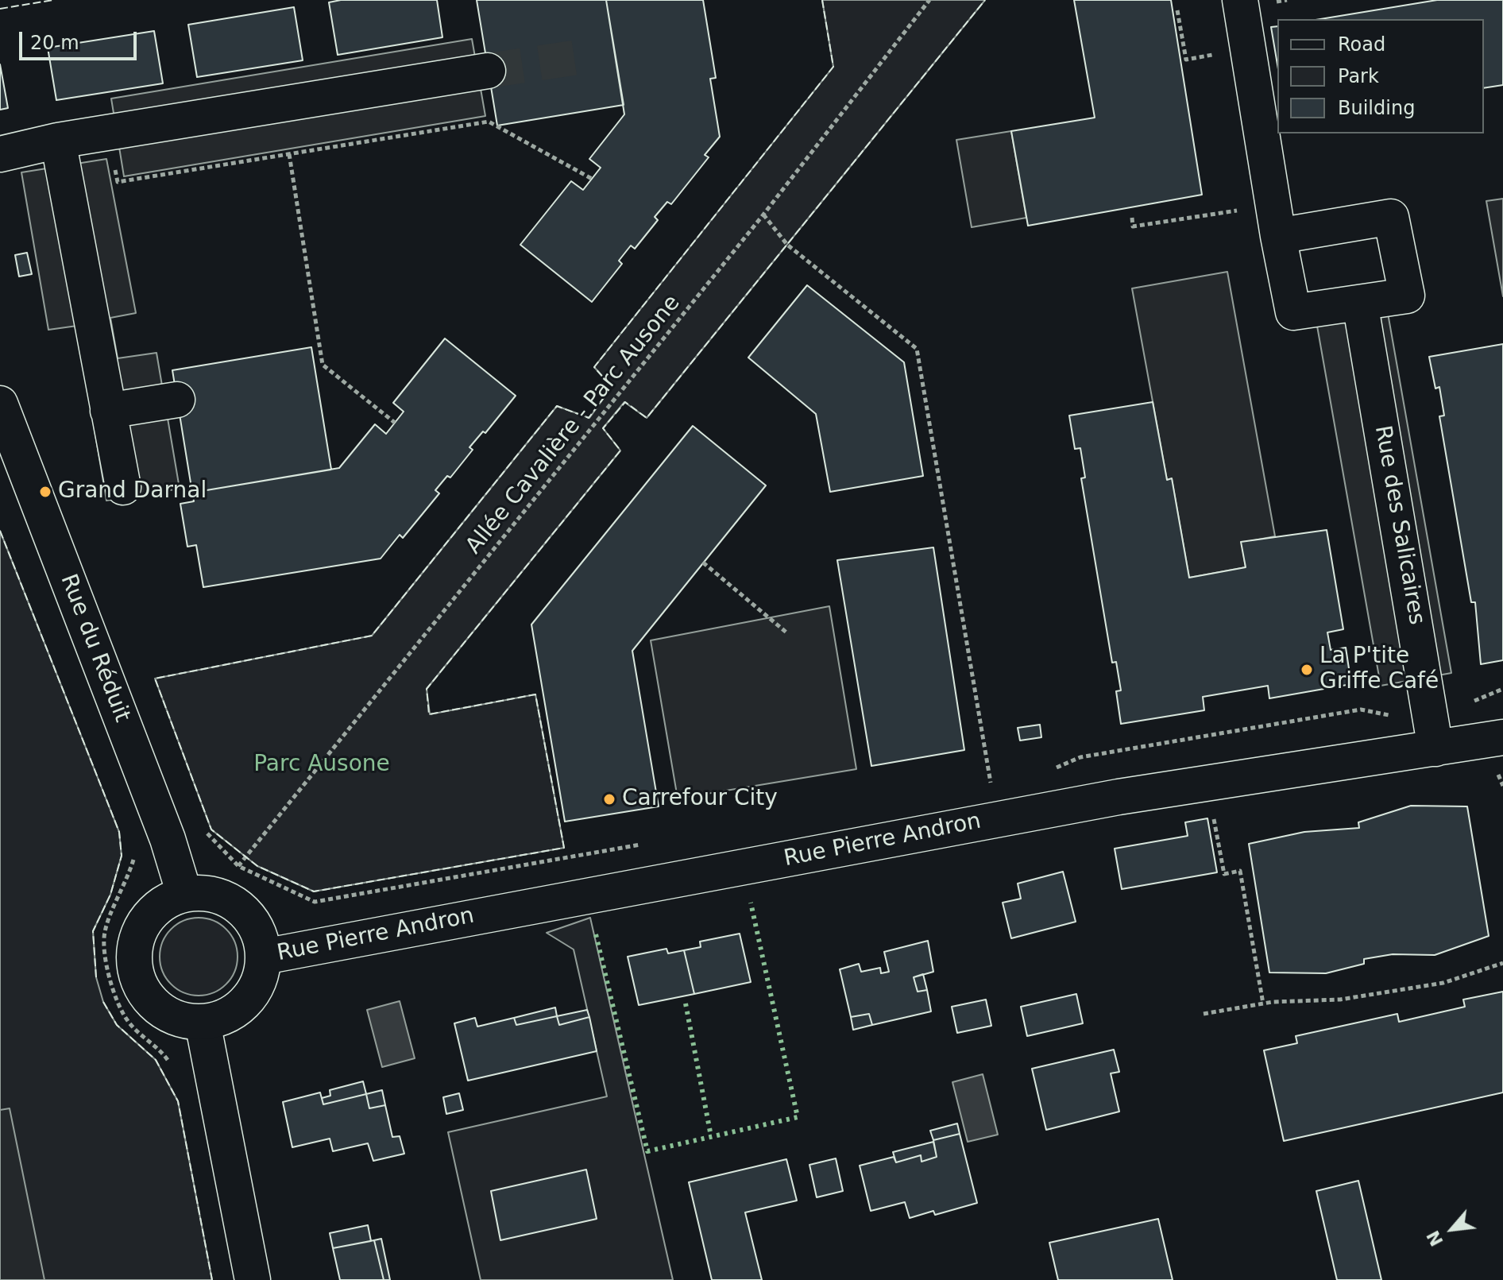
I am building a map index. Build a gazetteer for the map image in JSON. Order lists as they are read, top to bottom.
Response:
{
  "streets": {
    "street": ["Rue des Salicaires", "Rue du Réduit", "Rue Pierre Andron"],
    "path": ["Allée Cavalière - Parc Ausone"]
  },
  "crossings": [
    ["Rue des Salicaires", "Rue Pierre Andron"],
    ["Rue du Réduit", "Rue Pierre Andron"]
  ],
  "parks": ["Parc Ausone"],
  "places": ["Grand Darnal", "La P'tite Griffe Café", "Carrefour City"],
  "legend": ["Road", "Park", "Building"],
  "scale_bar": "20 m",
  "north": "bottom left"
}
